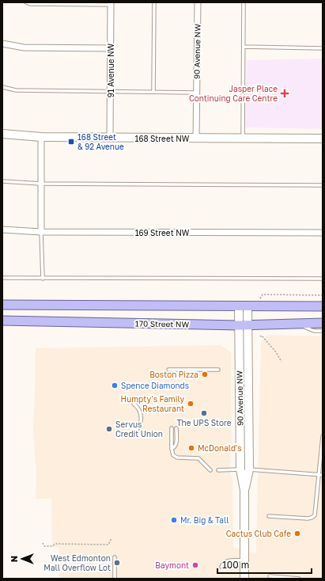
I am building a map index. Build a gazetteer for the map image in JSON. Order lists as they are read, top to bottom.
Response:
{
  "streets": {
    "main road": ["170 Street NW"],
    "street": [
      "90 Avenue NW",
      "91 Avenue NW",
      "168 Street NW",
      "169 Street NW"
    ]
  },
  "crossings": [
    ["90 Avenue NW", "168 Street NW"],
    ["90 Avenue NW", "170 Street NW"],
    ["91 Avenue NW", "168 Street NW"]
  ],
  "places": {
    "health": ["Jasper Place Continuing Care Centre"],
    "transit": ["168 Street & 92 Avenue"],
    "other": [
      "Boston Pizza",
      "Spence Diamonds",
      "Humpty's Family Restaurant",
      "The UPS Store",
      "Servus Credit Union",
      "McDonald's",
      "Mr. Big & Tall",
      "Cactus Club Cafe",
      "West Edmonton Mall Overflow Lot",
      "Baymont"
    ]
  },
  "scale_bar": "100 m",
  "north": "left"
}
